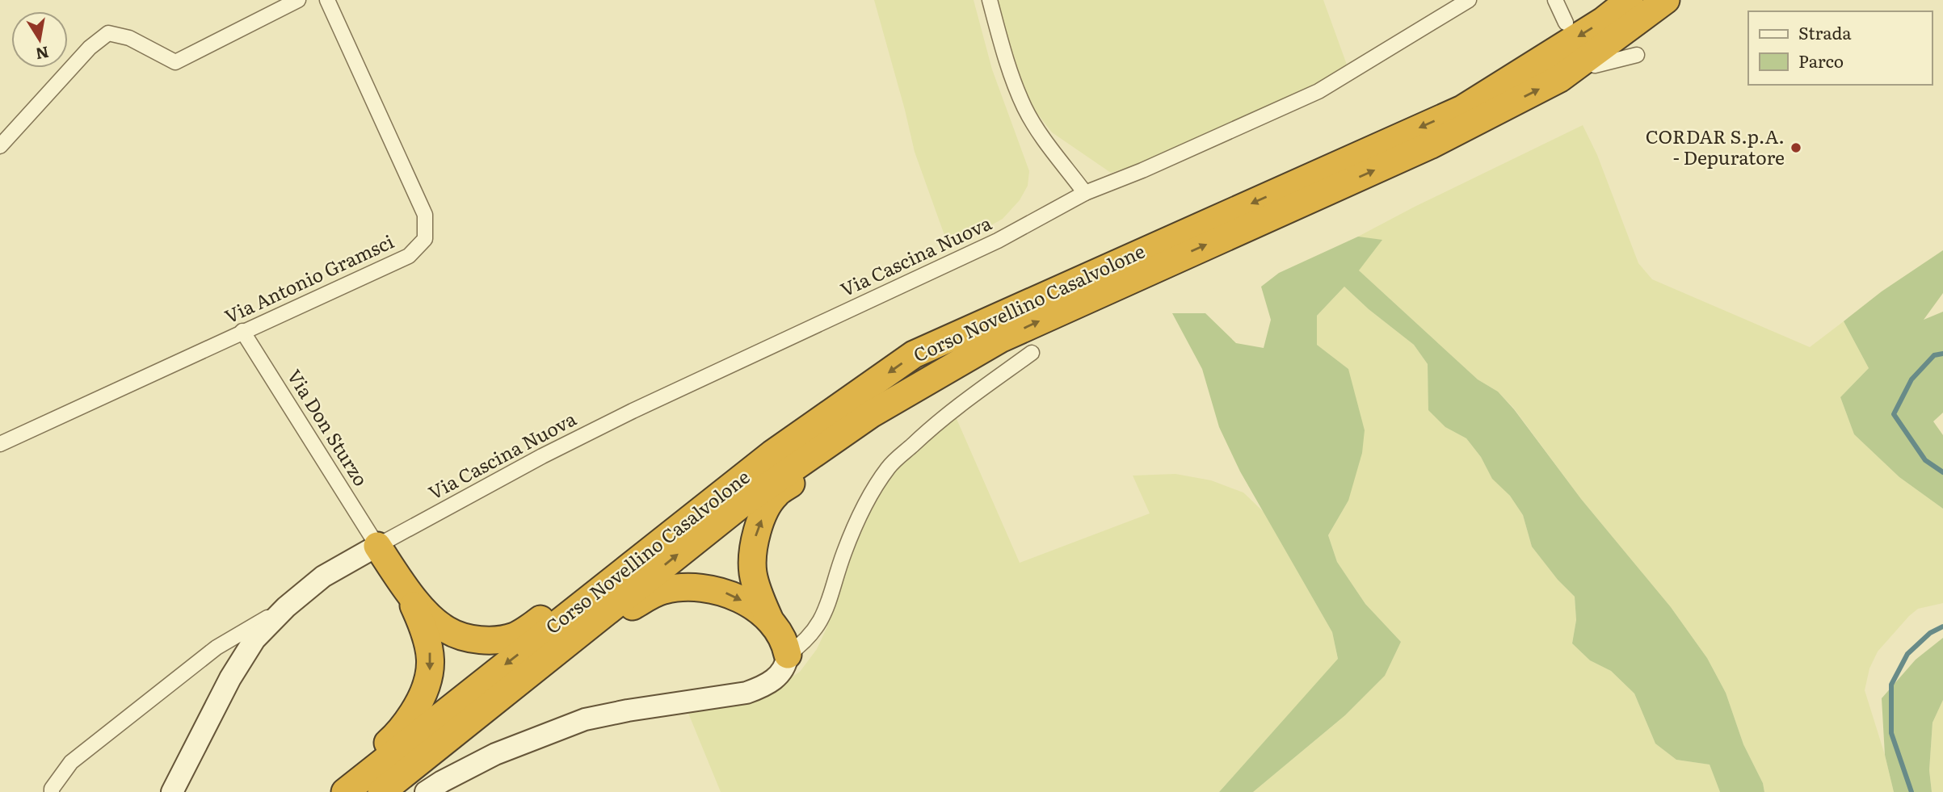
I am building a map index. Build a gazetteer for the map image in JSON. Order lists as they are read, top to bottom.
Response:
{
  "streets": {
    "highway": ["Corso Novellino Casalvolone"],
    "street": ["Via Cascina Nuova", "Via Antonio Gramsci", "Via Don Sturzo"]
  },
  "crossings": [
    ["Via Cascina Nuova", "Via Don Sturzo"],
    ["Via Antonio Gramsci", "Via Don Sturzo"]
  ],
  "places": ["CORDAR S.p.A. - Depuratore"],
  "legend": ["Strada", "Parco"],
  "north": "bottom"
}
